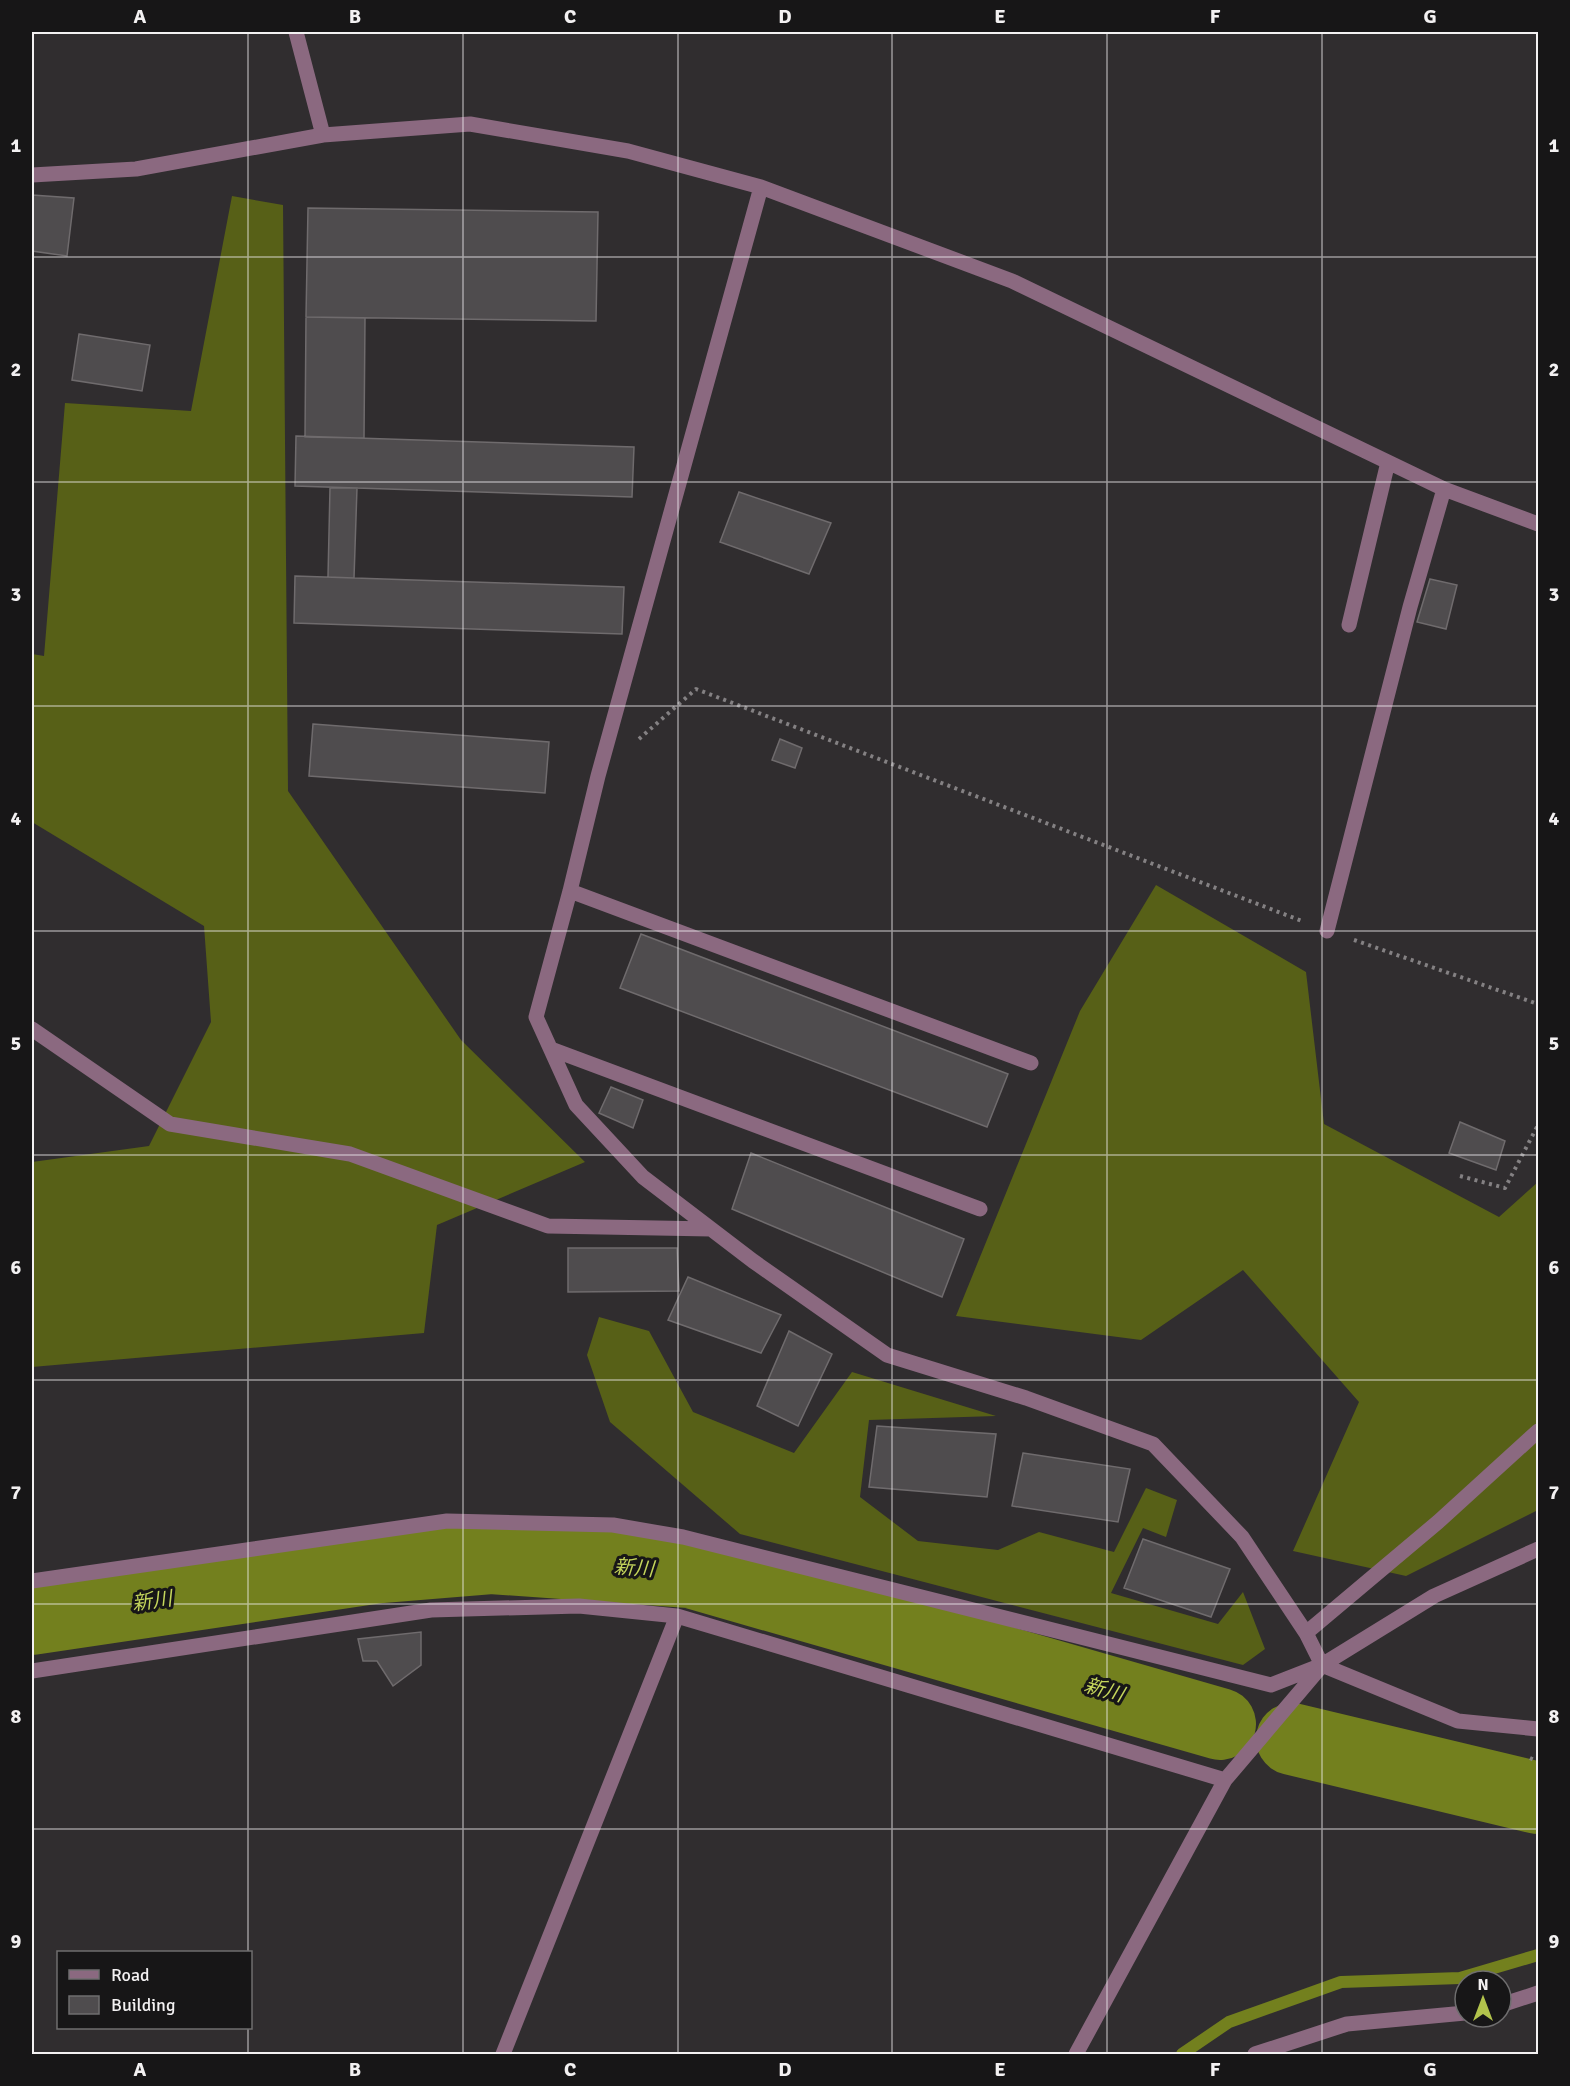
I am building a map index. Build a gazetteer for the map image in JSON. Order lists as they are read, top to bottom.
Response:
{
  "water": ["新川"],
  "legend": ["Road", "Building"],
  "north": "top",
  "grid": {
    "columns": [
      "A",
      "B",
      "C",
      "D",
      "E",
      "F",
      "G"
    ],
    "rows": [
      "1",
      "2",
      "3",
      "4",
      "5",
      "6",
      "7",
      "8",
      "9"
    ]
  }
}
